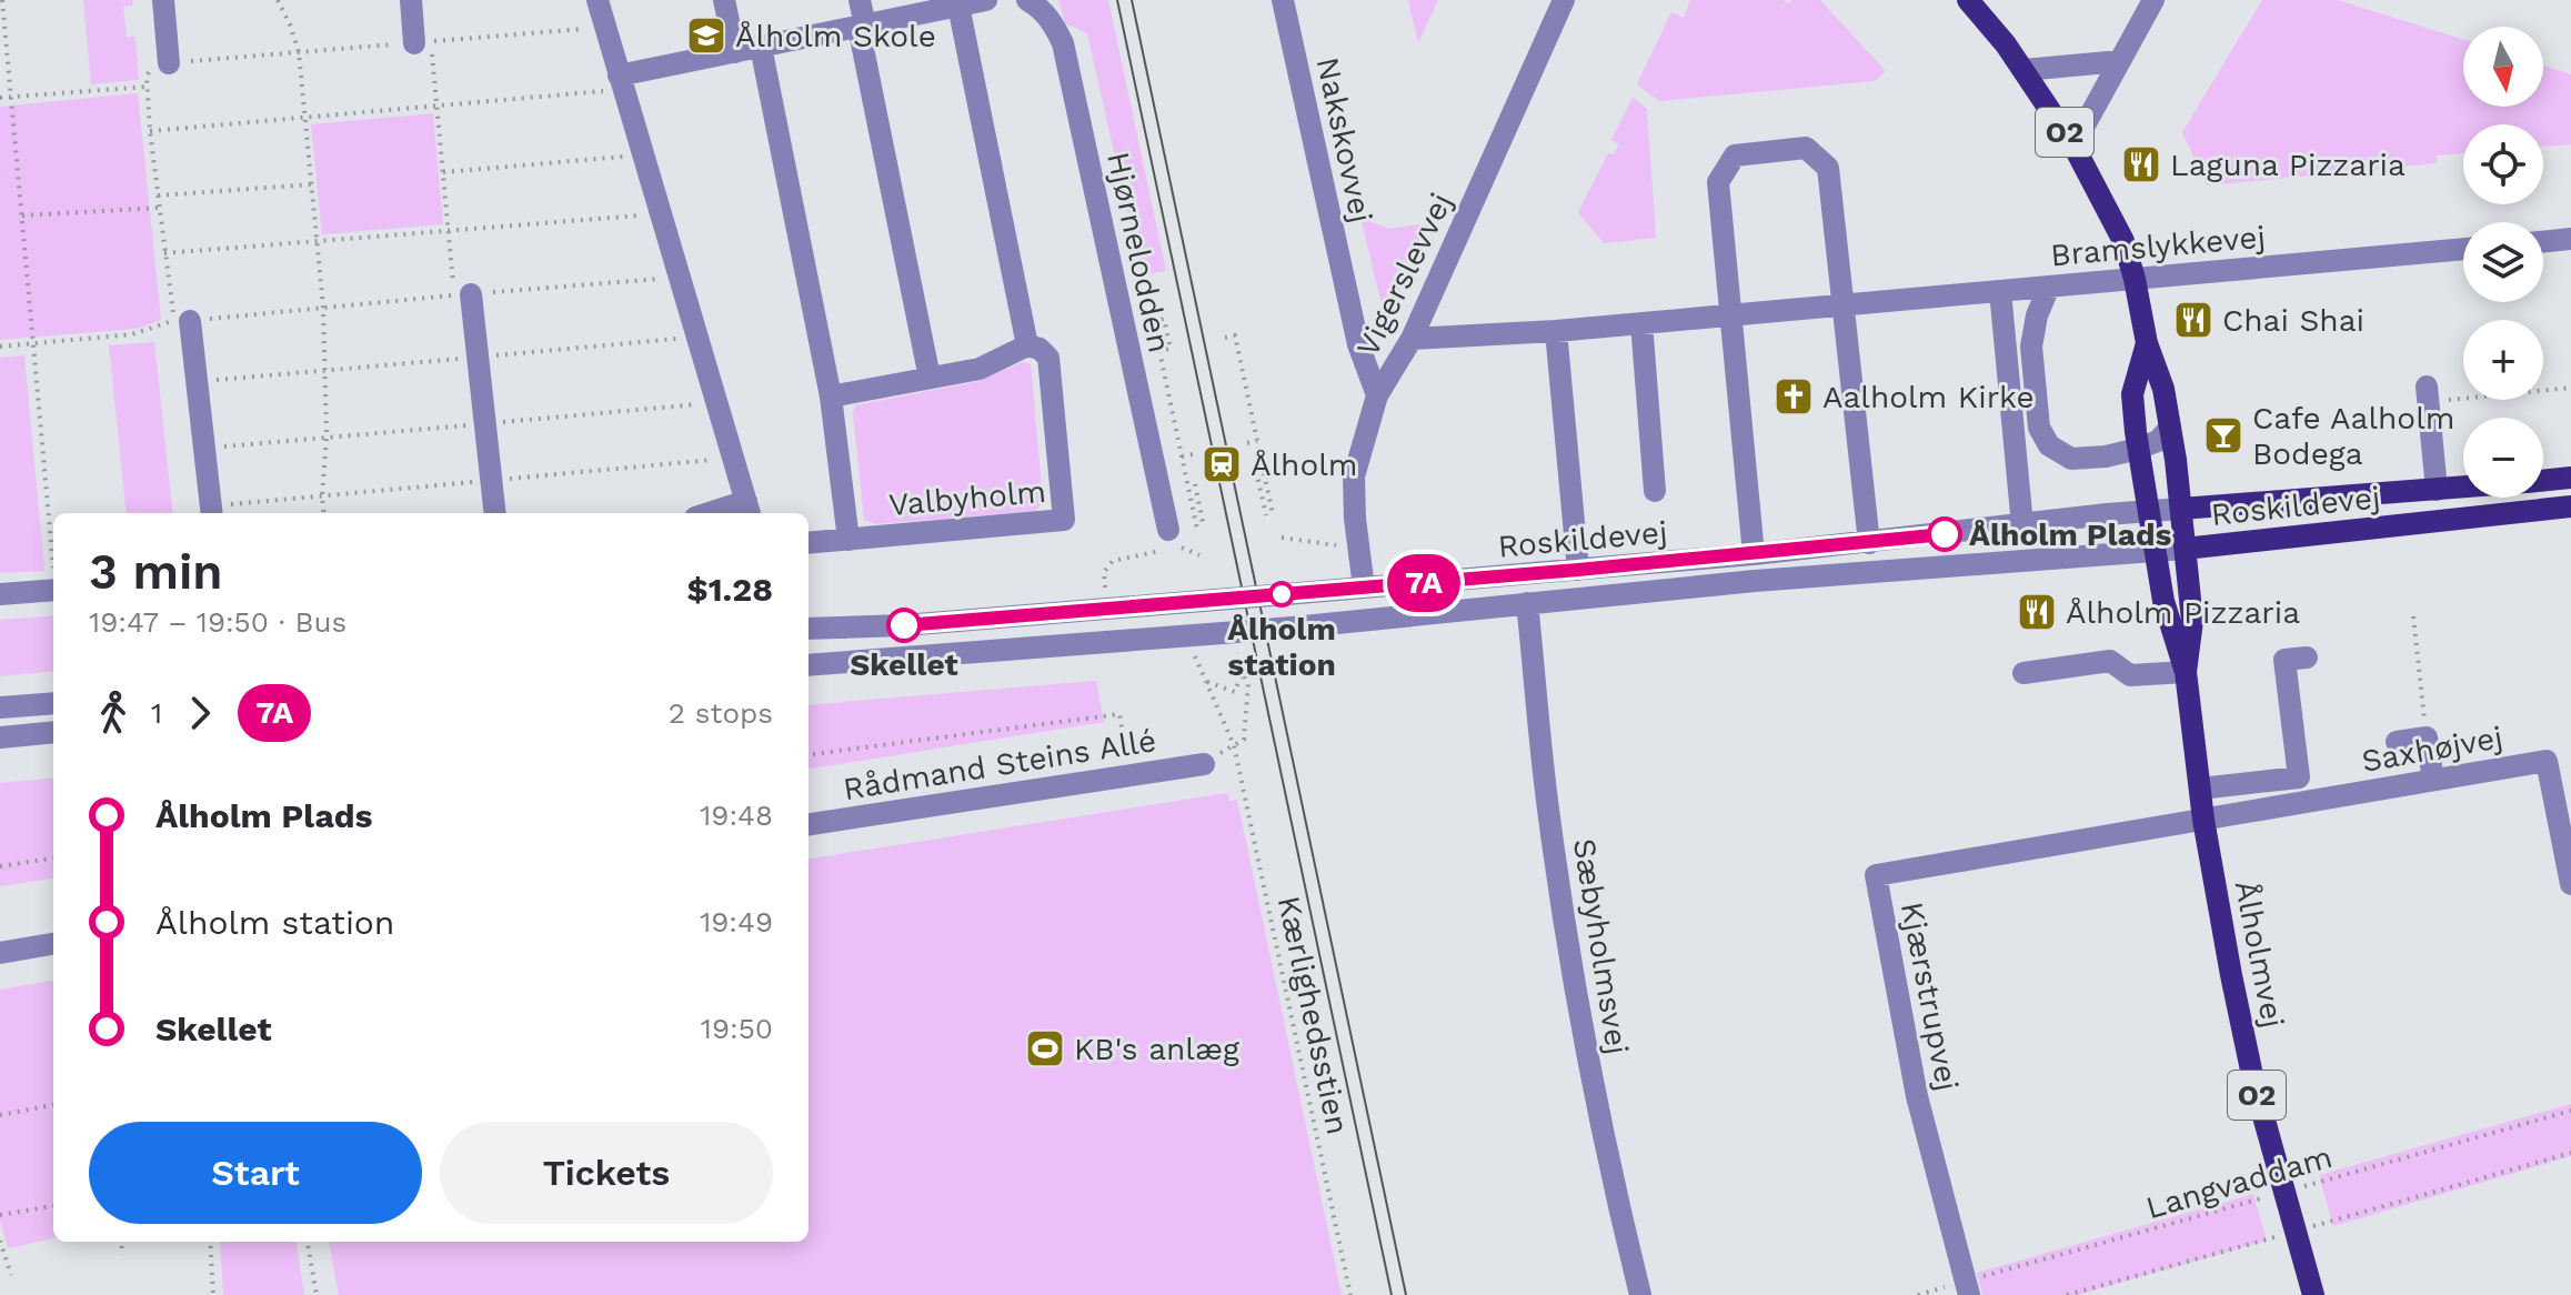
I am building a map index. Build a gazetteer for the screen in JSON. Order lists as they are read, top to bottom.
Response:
{
  "streets": {
    "main road": ["O2", "Roskildevej", "Ålholmvej"],
    "street": [
      "Nakskovvej",
      "Bramslykkevej",
      "Hjørnelodden",
      "Vigerslevvej",
      "Valbyholm",
      "Saxhøjvej",
      "Rådmand Steins Allé",
      "Sæbyholmsvej",
      "Kjærstrupvej"
    ],
    "path": ["Kærlighedsstien", "Langvaddam"]
  },
  "crossings": [
    ["Nakskovvej", "Vigerslevvej"],
    ["Bramslykkevej", "Vigerslevvej"],
    ["Bramslykkevej", "Ålholmvej"],
    ["Vigerslevvej", "Roskildevej"],
    ["Roskildevej", "Sæbyholmsvej"],
    ["Roskildevej", "Ålholmvej"],
    ["Roskildevej", "Kærlighedsstien"],
    ["Saxhøjvej", "Ålholmvej"],
    ["Saxhøjvej", "Kjærstrupvej"],
    ["Ålholmvej", "Kjærstrupvej"],
    ["Ålholmvej", "Langvaddam"],
    ["Kjærstrupvej", "Langvaddam"]
  ],
  "places": {
    "school or university": ["Ålholm Skole"],
    "restaurant": ["Laguna Pizzaria", "Chai Shai", "Ålholm Pizzaria"],
    "church": ["Aalholm Kirke"],
    "bar": ["Cafe Aalholm Bodega"],
    "station": ["Ålholm"],
    "other": ["Ålholm Plads", "Ålholm station", "Skellet"],
    "sports": ["KB's anlæg"]
  },
  "lines": ["bus line 7A"],
  "north": "bottom",
  "page": {
    "on_map": "7A",
    "map_buttons": ["+", "−"],
    "heading": ["3 min", "19:47 – 19:50 · Bus", "$1.28"],
    "legs": ["1", "7A", "2 stops"],
    "list": [
      {
        "name": "Ålholm Plads",
        "value": "19:48"
      },
      {
        "name": "Ålholm station",
        "value": "19:49"
      },
      {
        "name": "Skellet",
        "value": "19:50"
      }
    ],
    "buttons": ["Start", "Tickets"]
  }
}
